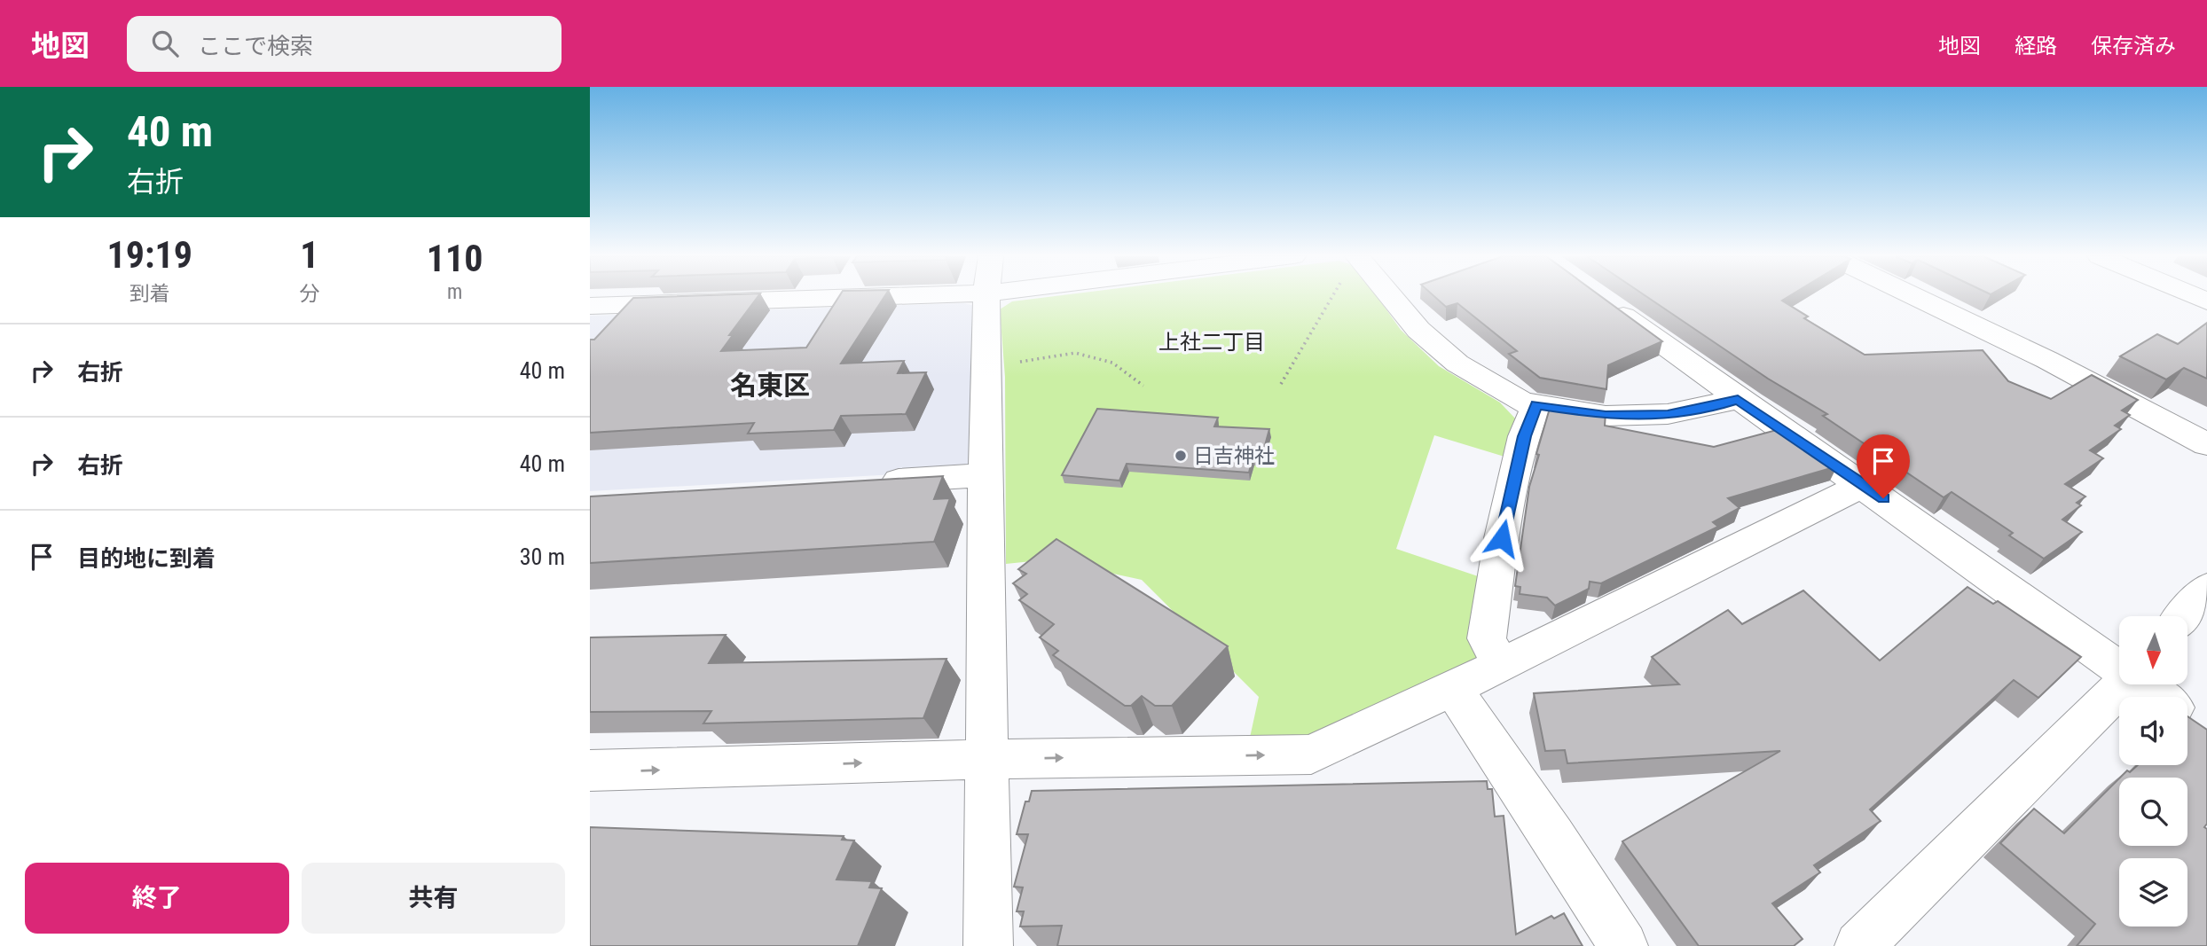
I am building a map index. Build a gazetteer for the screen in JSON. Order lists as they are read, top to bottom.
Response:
{
  "districts": ["上社二丁目", "名東区"],
  "places": ["日吉神社"],
  "north": "bottom",
  "page": {
    "header": "地図",
    "search": "ここで検索",
    "nav": ["地図", "経路", "保存済み"],
    "turn": ["40 m", "右折"],
    "eta": [
      "19:19",
      "到着",
      "1",
      "分",
      "110",
      "m"
    ],
    "list": [
      {
        "name": "右折",
        "value": "40 m"
      },
      {
        "name": "右折",
        "value": "40 m"
      },
      {
        "name": "目的地に到着",
        "value": "30 m"
      }
    ],
    "buttons": ["終了", "共有"]
  }
}
